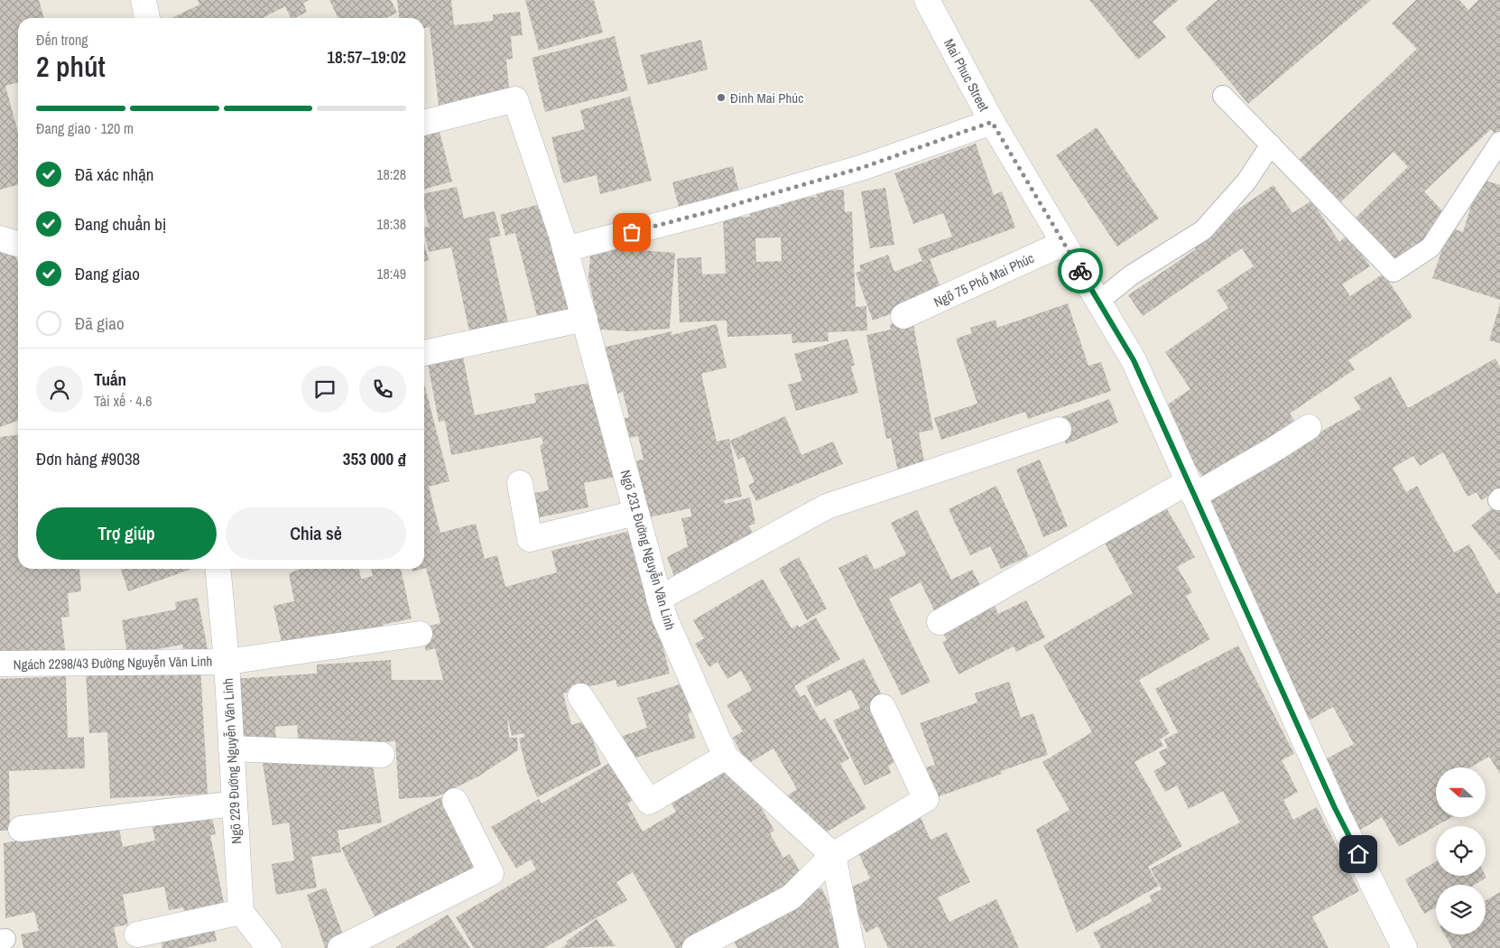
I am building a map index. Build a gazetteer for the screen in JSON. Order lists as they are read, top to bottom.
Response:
{
  "streets": {
    "street": [
      "Mai Phuc Street",
      "Ngõ 75 Phố Mai Phúc",
      "Ngõ 231 Đường Nguyễn Văn Linh",
      "Ngách 2298/43 Đường Nguyễn Văn Linh",
      "Ngõ 229 Đường Nguyễn Văn Linh"
    ]
  },
  "crossings": [
    ["Mai Phuc Street", "Ngõ 75 Phố Mai Phúc"],
    ["Ngách 2298/43 Đường Nguyễn Văn Linh", "Ngõ 229 Đường Nguyễn Văn Linh"]
  ],
  "places": ["Đinh Mai Phúc"],
  "north": "left",
  "page": {
    "heading": ["2 phút", "Đến trong", "18:57–19:02"],
    "panel": [
      "Tuấn",
      "Tài xế · 4.6",
      "Đơn hàng #9038",
      "353 000 ₫"
    ],
    "bar": "Đang giao · 120 m",
    "list": [
      ["Đã xác nhận", "18:28"],
      ["Đang chuẩn bị", "18:38"],
      ["Đang giao", "18:49"],
      "Đã giao"
    ],
    "buttons": ["Trợ giúp", "Chia sẻ"]
  }
}
